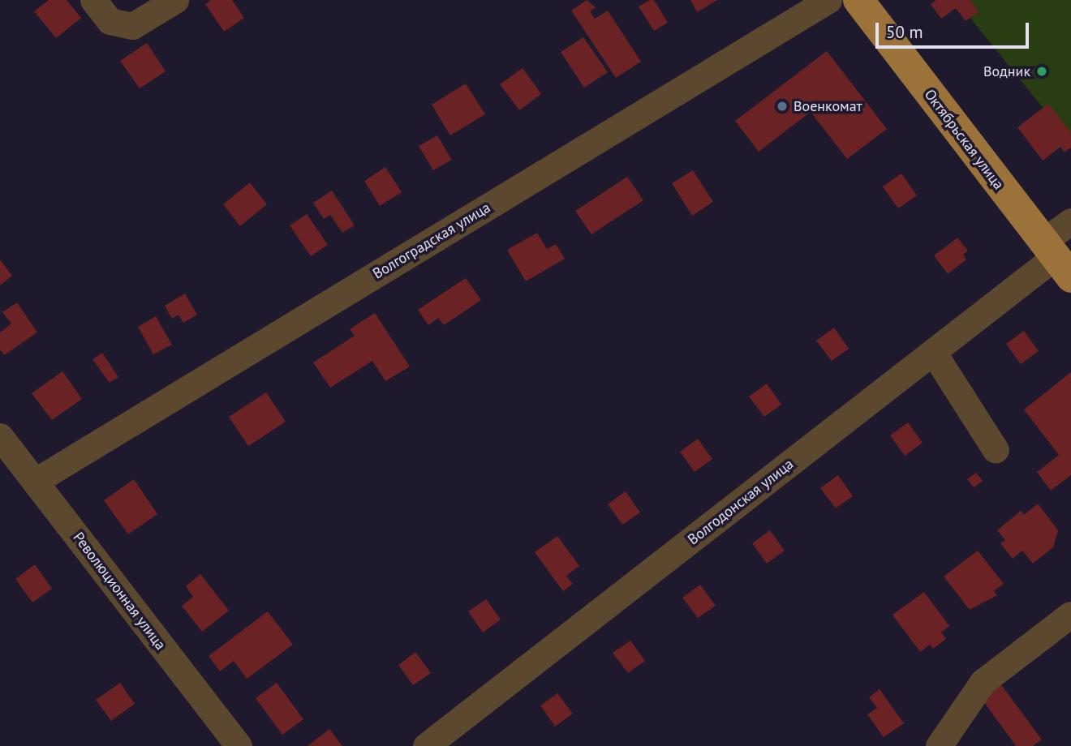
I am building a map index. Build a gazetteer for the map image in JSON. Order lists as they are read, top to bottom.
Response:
{
  "streets": {
    "main road": ["Октябрьская улица"],
    "street": ["Волгоградская улица", "Волгодонская улица", "Революционная улица"]
  },
  "crossings": [
    ["Октябрьская улица", "Волгодонская улица"],
    ["Волгоградская улица", "Революционная улица"]
  ],
  "places": ["Водник", "Военкомат"],
  "scale_bar": "50 m"
}
